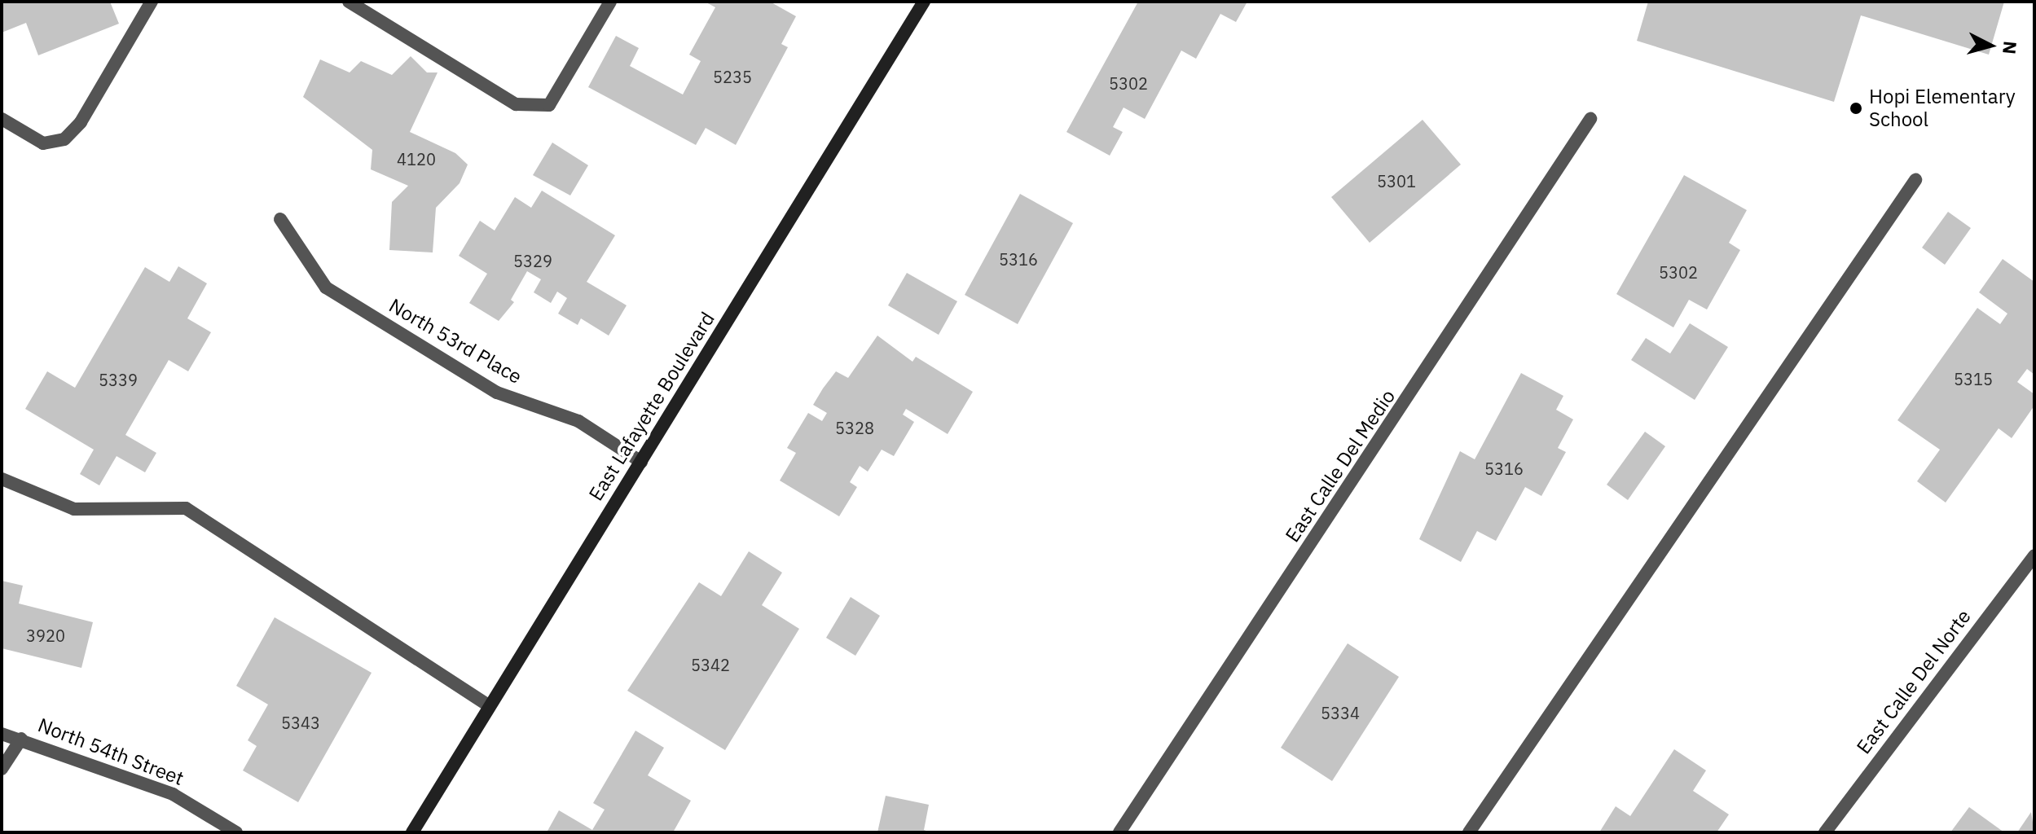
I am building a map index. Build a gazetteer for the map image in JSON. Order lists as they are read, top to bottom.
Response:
{
  "streets": {
    "street": [
      "North 53rd Place",
      "East Lafayette Boulevard",
      "East Calle Del Medio",
      "East Calle Del Norte",
      "North 54th Street"
    ]
  },
  "crossings": [
    ["North 53rd Place", "East Lafayette Boulevard"]
  ],
  "places": ["Hopi Elementary School"],
  "house_numbers": [
    "5235",
    "5302",
    "4120",
    "5301",
    "5316",
    "5329",
    "5302",
    "5315",
    "5339",
    "5328",
    "5316",
    "3920",
    "5342",
    "5334",
    "5343"
  ],
  "north": "right"
}
